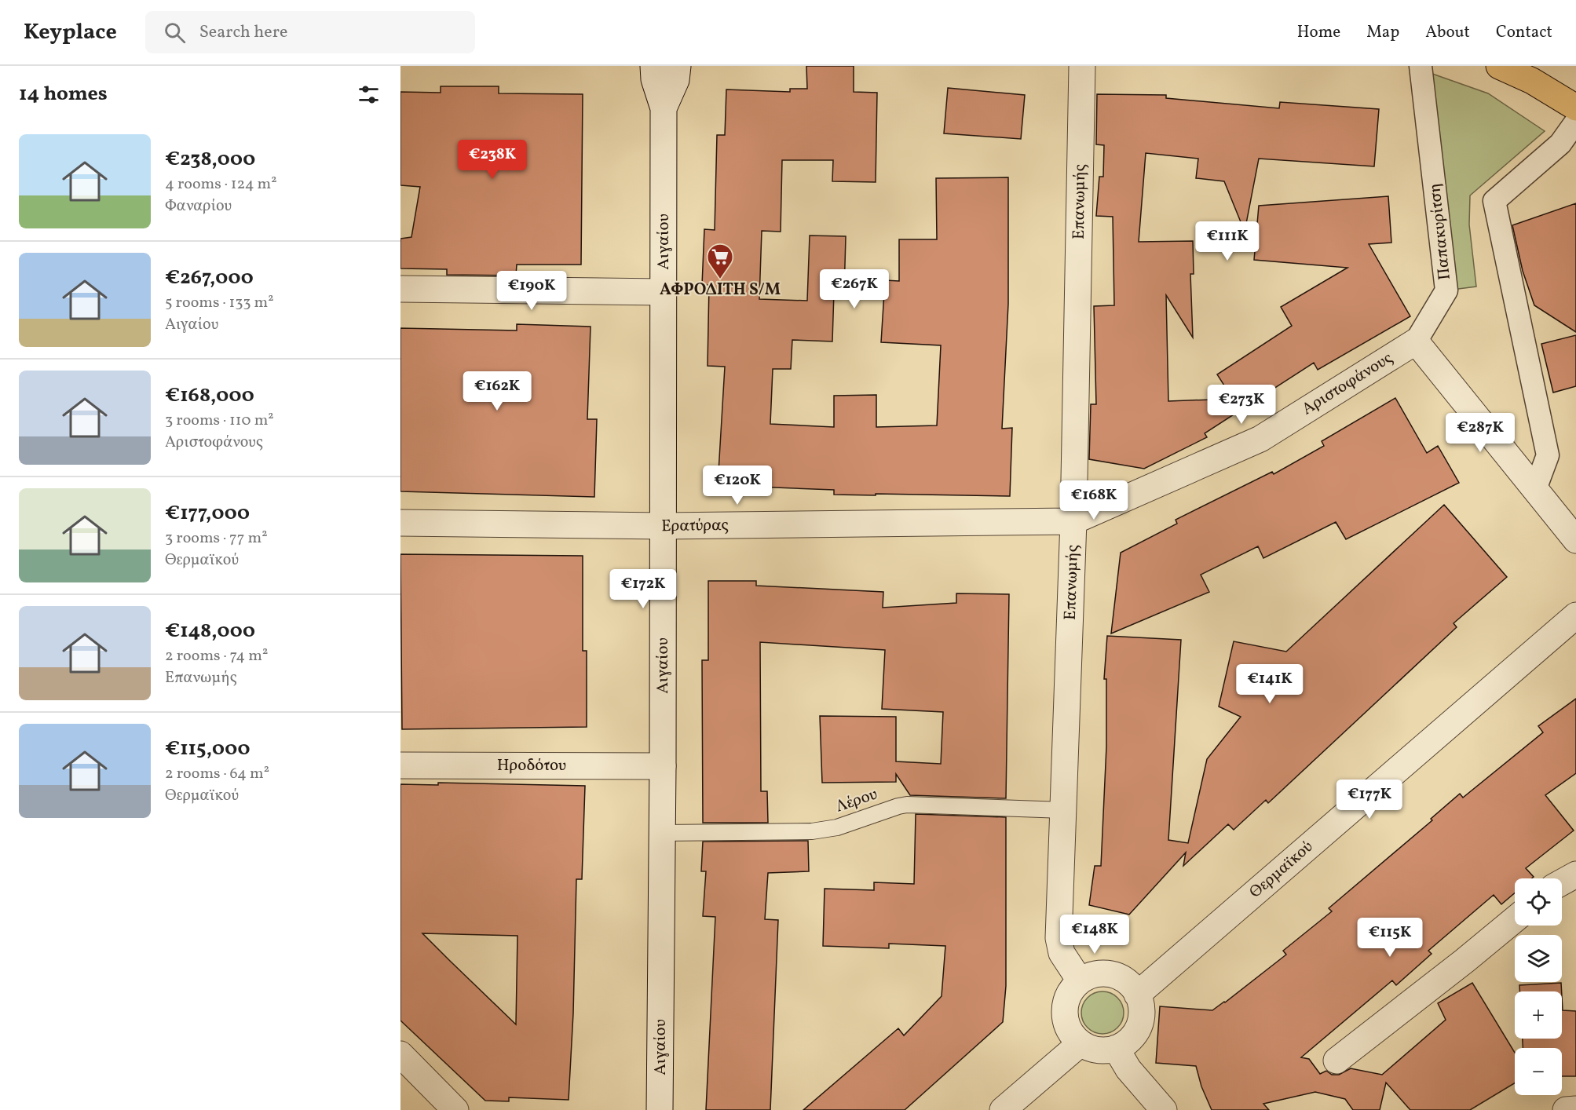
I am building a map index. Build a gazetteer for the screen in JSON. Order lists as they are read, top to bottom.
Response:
{
  "streets": {
    "street": [
      "Επανωμής",
      "Παπακυρίτση",
      "Αιγαίου",
      "Αριστοφάνους",
      "Ερατύρας",
      "Ηροδότου",
      "Θερμαϊκού"
    ],
    "lane": ["Λέρου"]
  },
  "crossings": [
    ["Επανωμής", "Αριστοφάνους"],
    ["Επανωμής", "Ερατύρας"],
    ["Επανωμής", "Λέρου"],
    ["Επανωμής", "Θερμαϊκού"],
    ["Παπακυρίτση", "Αριστοφάνους"],
    ["Αιγαίου", "Ερατύρας"],
    ["Αιγαίου", "Ηροδότου"],
    ["Αιγαίου", "Λέρου"],
    ["Αριστοφάνους", "Ερατύρας"]
  ],
  "places": {
    "supermarket": ["ΑΦΡΟΔΙΤΗ S/M"]
  },
  "page": {
    "header": "Keyplace",
    "search": "Search here",
    "nav": [
      "Home",
      "Map",
      "About",
      "Contact"
    ],
    "heading": "14 homes",
    "list": [
      {
        "name": "€238,000",
        "note": "4 rooms · 124 m² · Φαναρίου"
      },
      {
        "name": "€267,000",
        "note": "5 rooms · 133 m² · Αιγαίου"
      },
      {
        "name": "€168,000",
        "note": "3 rooms · 110 m² · Αριστοφάνους"
      },
      {
        "name": "€177,000",
        "note": "3 rooms · 77 m² · Θερμαϊκού"
      },
      {
        "name": "€148,000",
        "note": "2 rooms · 74 m² · Επανωμής"
      },
      {
        "name": "€115,000",
        "note": "2 rooms · 64 m² · Θερμαϊκού"
      }
    ],
    "price": [
      "€238K",
      "€111K",
      "€267K",
      "€190K",
      "€162K",
      "€273K",
      "€287K",
      "€120K",
      "€168K",
      "€172K",
      "€141K",
      "€177K",
      "€148K",
      "€115K"
    ],
    "map_buttons": ["+", "−"]
  }
}
